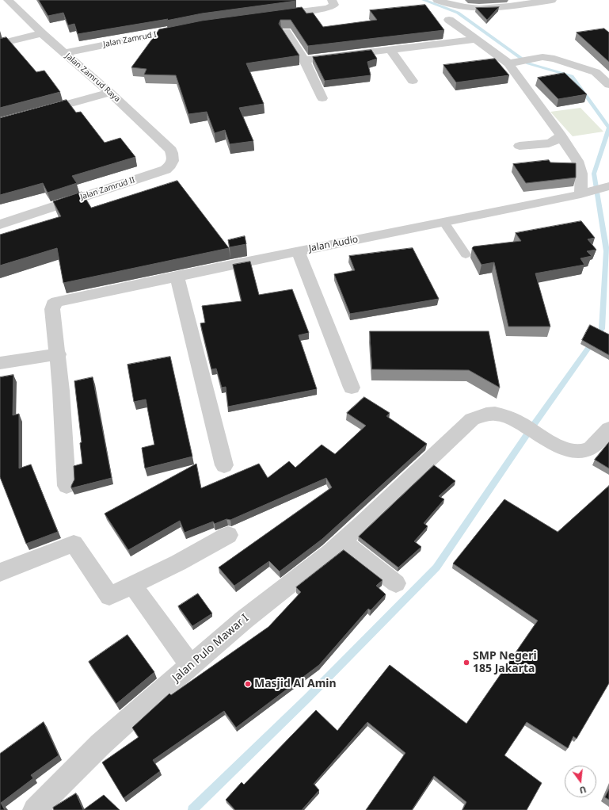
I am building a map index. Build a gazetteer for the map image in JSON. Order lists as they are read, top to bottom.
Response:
{
  "streets": {
    "street": [
      "Jalan Zamrud I",
      "Jalan Zamrud Raya",
      "Jalan Zamrud II",
      "Jalan Audio",
      "Jalan Pulo Mawar I"
    ]
  },
  "crossings": [
    ["Jalan Zamrud I", "Jalan Zamrud Raya"],
    ["Jalan Zamrud Raya", "Jalan Zamrud II"]
  ],
  "places": ["SMP Negeri 185 Jakarta", "Masjid Al Amin"],
  "north": "bottom"
}
